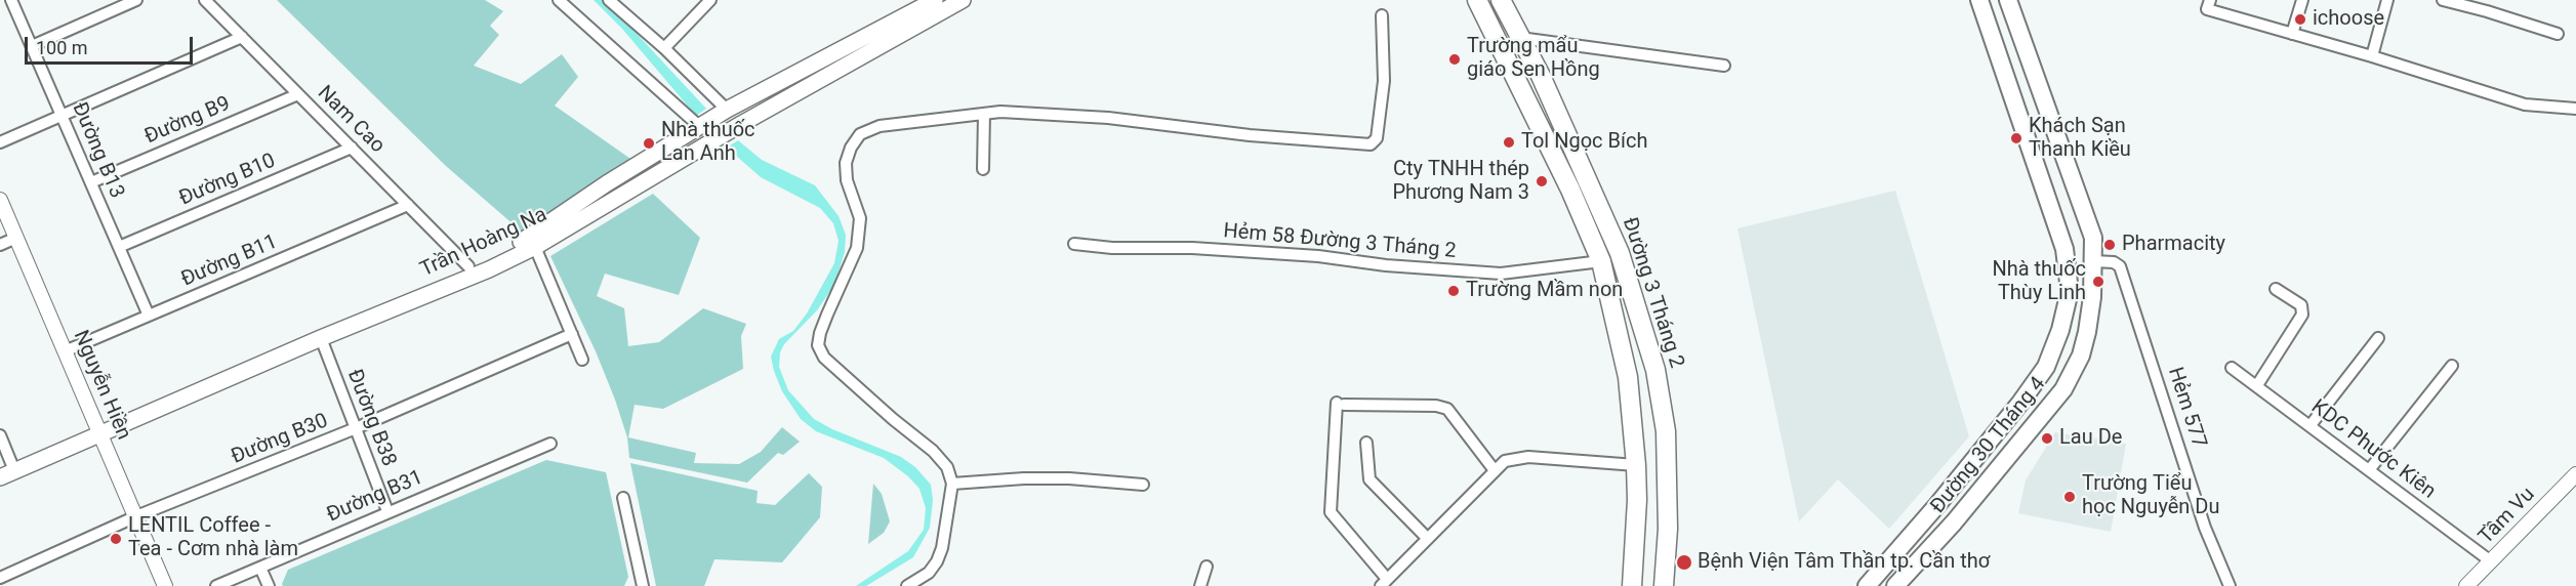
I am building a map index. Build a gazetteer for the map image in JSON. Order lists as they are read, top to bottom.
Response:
{
  "streets": {
    "highway": ["Đường 3 Tháng 2"],
    "main road": ["Trần Hoàng Na", "Đường 30 Tháng 4"],
    "street": [
      "Nam Cao",
      "Đường B9",
      "Đường B13",
      "Đường B10",
      "Hẻm 58 Đường 3 Tháng 2",
      "Đường B11",
      "Nguyễn Hiền",
      "Hẻm 577",
      "Đường B38",
      "Đường B30",
      "KDC Phước Kiên",
      "Đường B31",
      "Tầm Vu"
    ]
  },
  "crossings": [
    ["Nam Cao", "Đường B9"],
    ["Nam Cao", "Đường B10"],
    ["Nam Cao", "Trần Hoàng Na"],
    ["Nam Cao", "Đường B11"],
    ["Đường B9", "Đường B13"],
    ["Đường B13", "Đường B10"],
    ["Đường B13", "Đường B11"],
    ["Hẻm 58 Đường 3 Tháng 2", "Đường 3 Tháng 2"],
    ["Trần Hoàng Na", "Nguyễn Hiền"],
    ["Trần Hoàng Na", "Đường B38"],
    ["Đường B11", "Nguyễn Hiền"],
    ["Nguyễn Hiền", "Đường B30"],
    ["Hẻm 577", "Đường 30 Tháng 4"],
    ["Đường B38", "Đường B30"],
    ["Đường B38", "Đường B31"],
    ["KDC Phước Kiên", "Tầm Vu"]
  ],
  "places": [
    "ichoose",
    "Trường mẩu giáo Sen Hồng",
    "Khách Sạn Thanh Kiều",
    "Tol Ngọc Bích",
    "Nhà thuốc Lan Anh",
    "Cty TNHH thép Phương Nam 3",
    "Pharmacity",
    "Nhà thuốc Thùy Linh",
    "Trường Mầm non",
    "Lau De",
    "Trường Tiểu học Nguyễn Du",
    "LENTIL Coffee - Tea - Cơm nhà làm",
    "Bệnh Viện Tâm Thần tp. Cần thơ"
  ],
  "scale_bar": "100 m"
}
